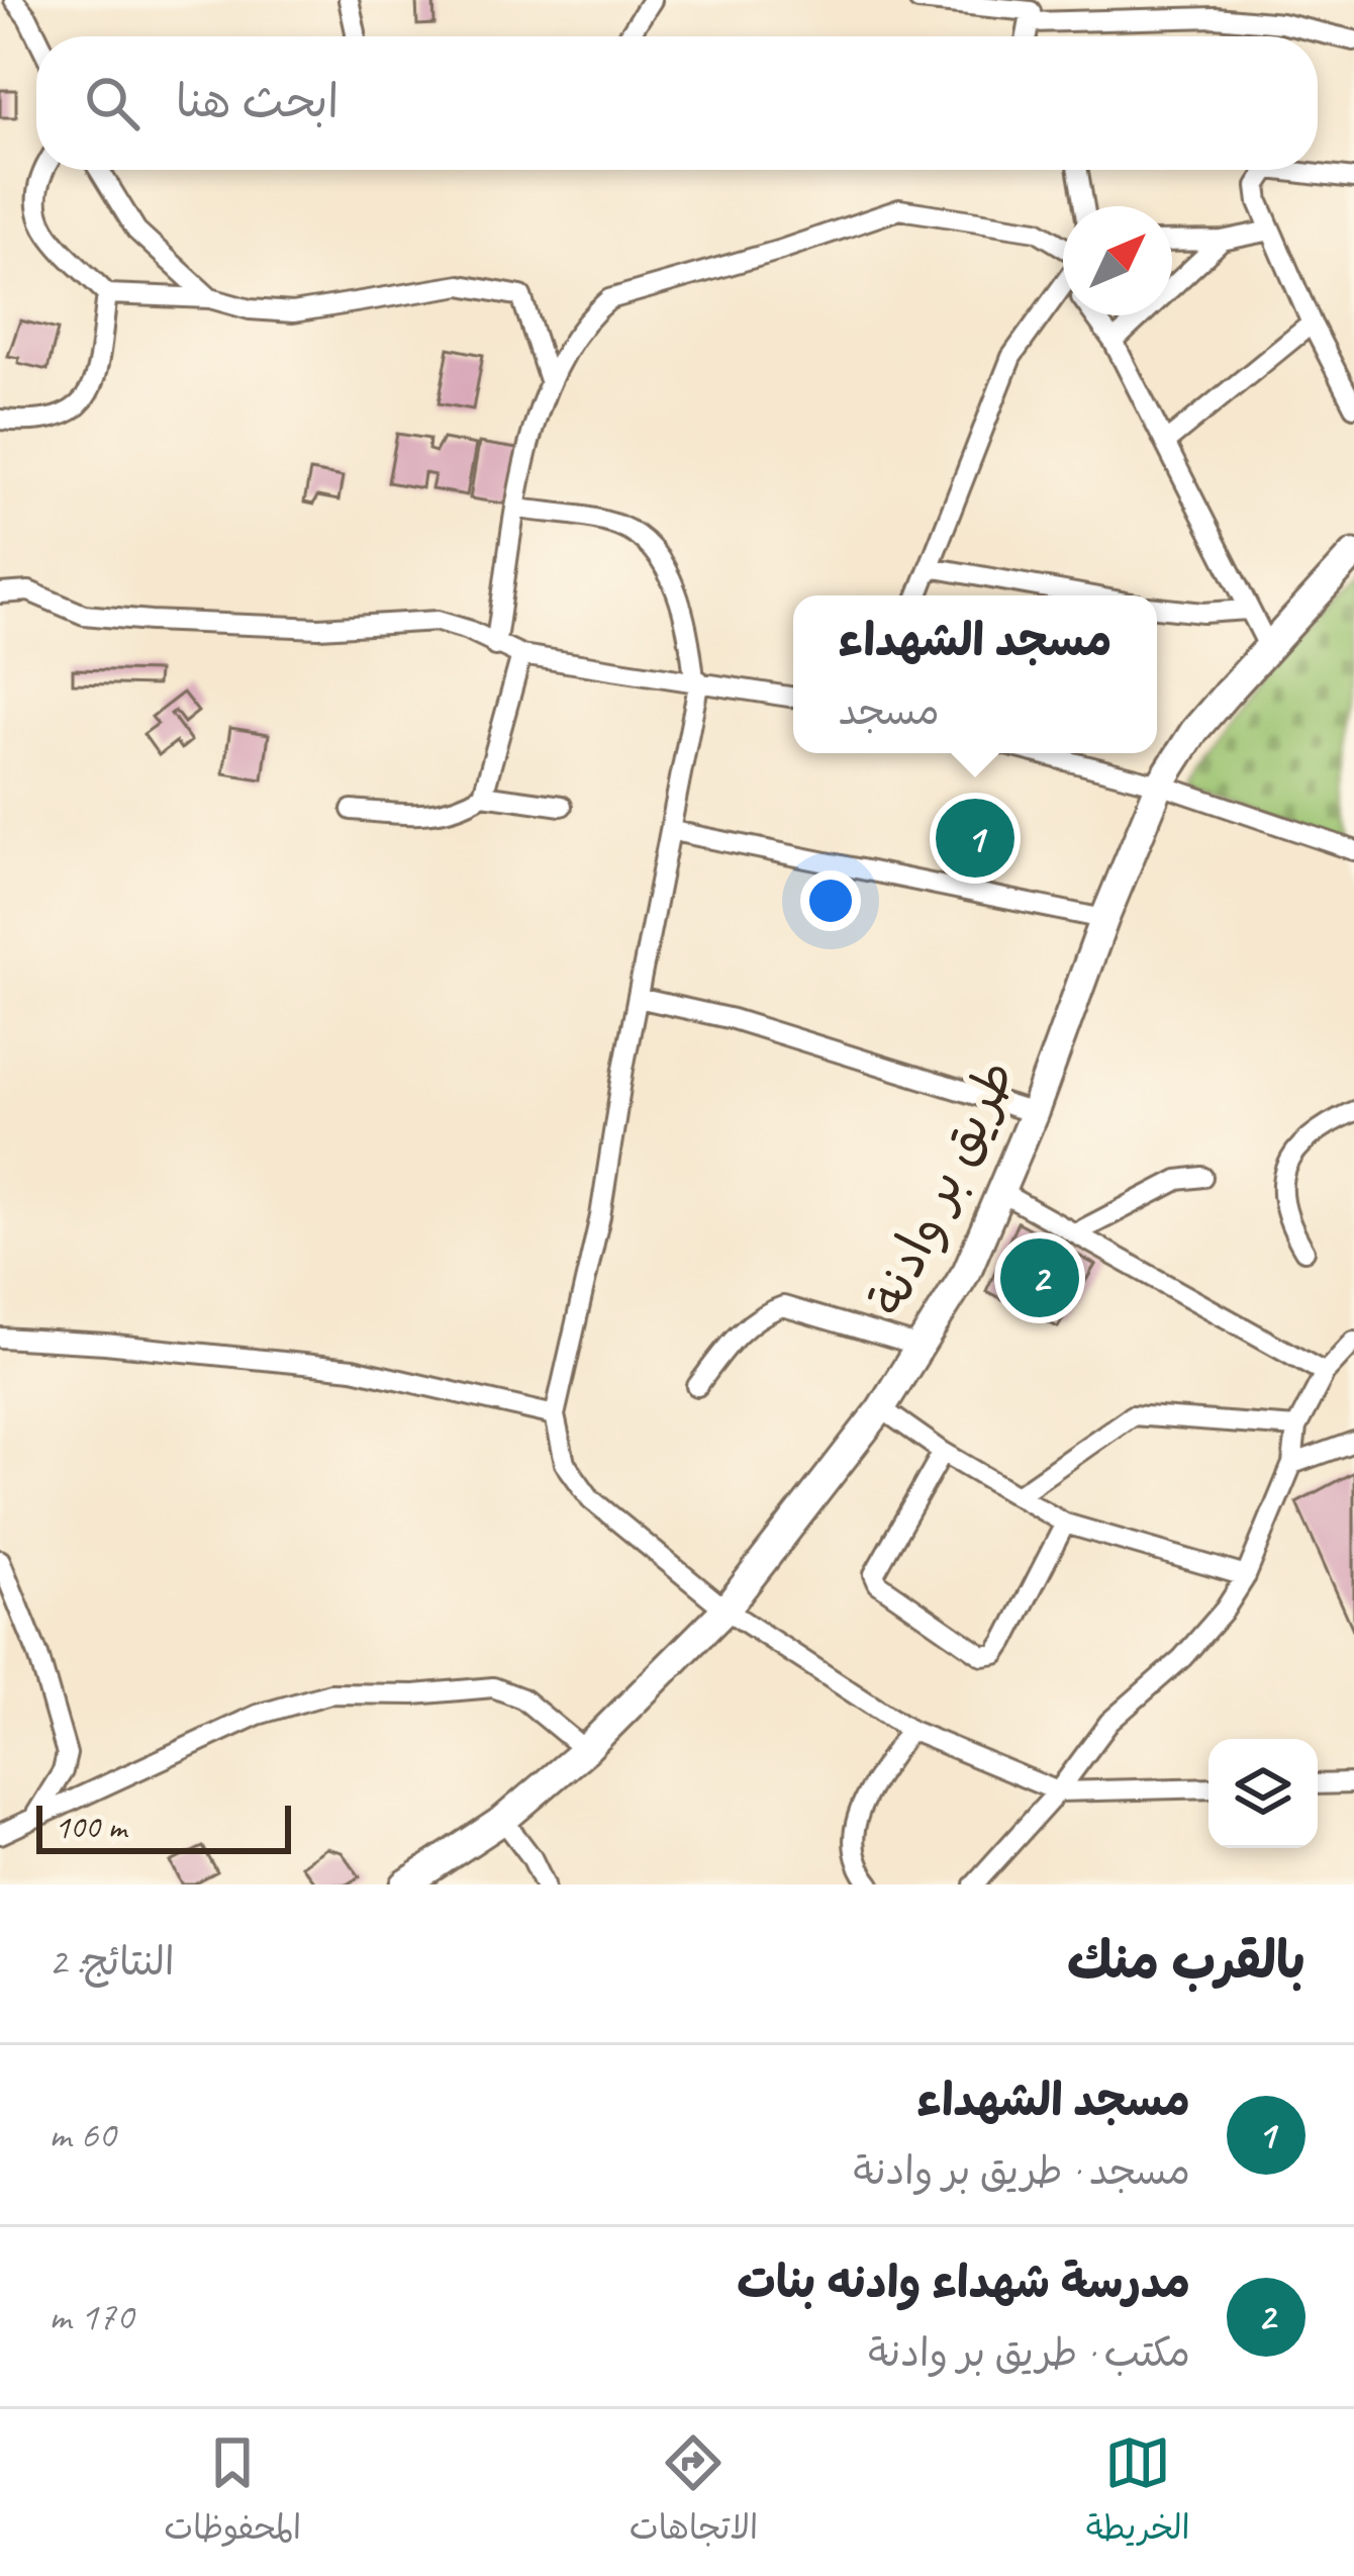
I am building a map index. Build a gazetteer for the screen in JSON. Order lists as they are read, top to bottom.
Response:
{
  "streets": {
    "street": ["طريق بر وادنة"]
  },
  "scale_bar": "100 m",
  "north": "top right",
  "page": {
    "search": "ابحث هنا",
    "popup": ["مسجد الشهداء", "مسجد"],
    "pins": ["1", "2"],
    "scale": "100 m",
    "heading": ["بالقرب منك", "النتائج: 2"],
    "list": [
      {
        "mark": "1",
        "name": "مسجد الشهداء",
        "note": "مسجد · طريق بر وادنة",
        "value": "60 m"
      },
      {
        "mark": "2",
        "name": "مدرسة شهداء وادنه بنات",
        "note": "مكتب · طريق بر وادنة",
        "value": "170 m"
      }
    ],
    "nav": ["الخريطة", "الاتجاهات", "المحفوظات"]
  }
}
